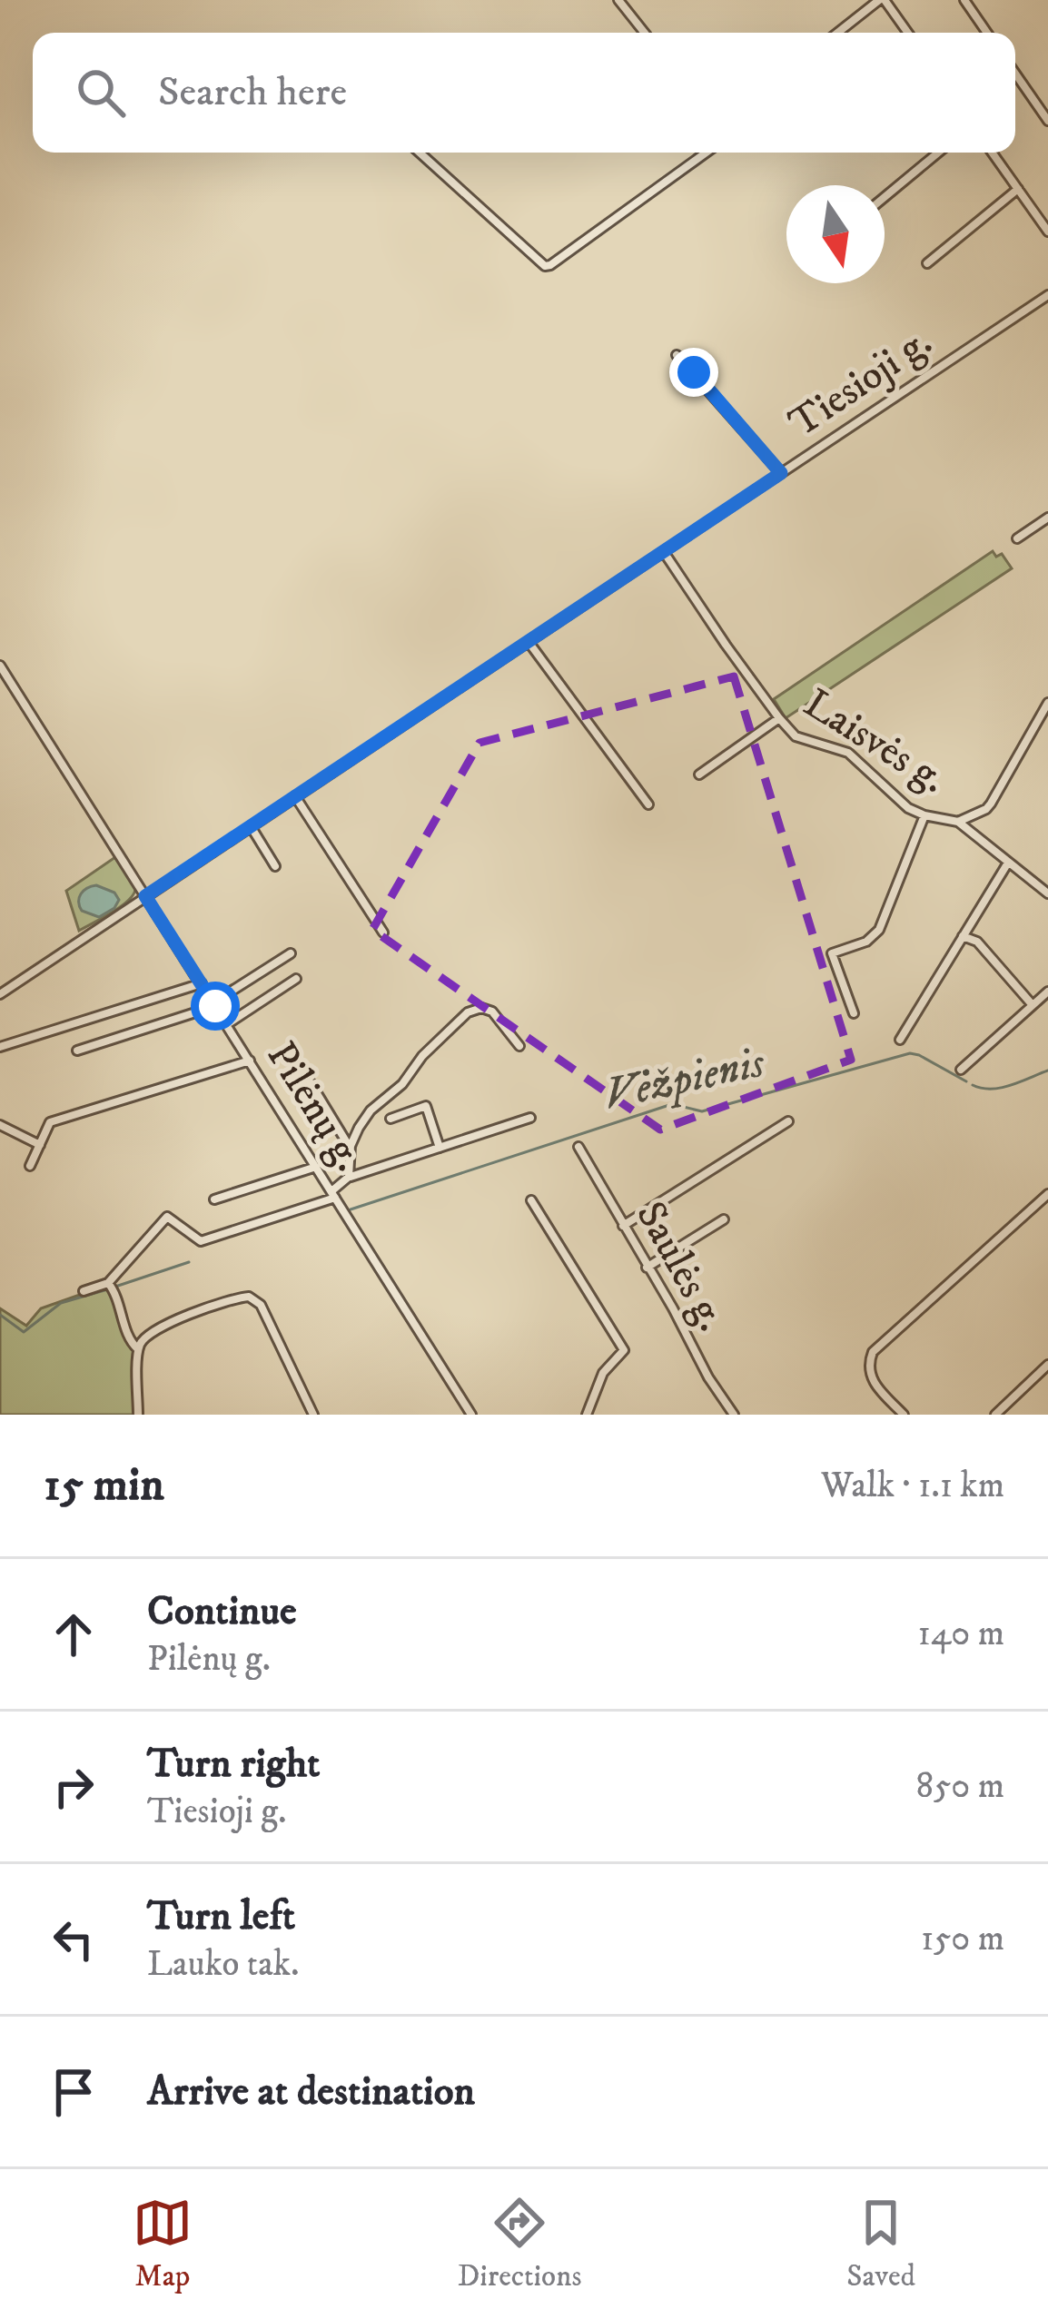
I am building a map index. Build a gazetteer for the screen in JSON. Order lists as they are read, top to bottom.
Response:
{
  "streets": {
    "street": [
      "Tiesioji g.",
      "Laisvės g.",
      "Pilėnų g.",
      "Saulės g."
    ]
  },
  "crossings": [
    ["Tiesioji g.", "Laisvės g."],
    ["Tiesioji g.", "Pilėnų g."]
  ],
  "water": ["Vėžpienis"],
  "north": "bottom",
  "page": {
    "search": "Search here",
    "heading": ["15 min", "Walk · 1.1 km"],
    "list": [
      ["Continue", "Pilėnų g.", "140 m"],
      ["Turn right", "Tiesioji g.", "850 m"],
      ["Turn left", "Lauko tak.", "150 m"],
      "Arrive at destination"
    ],
    "nav": ["Map", "Directions", "Saved"]
  }
}
